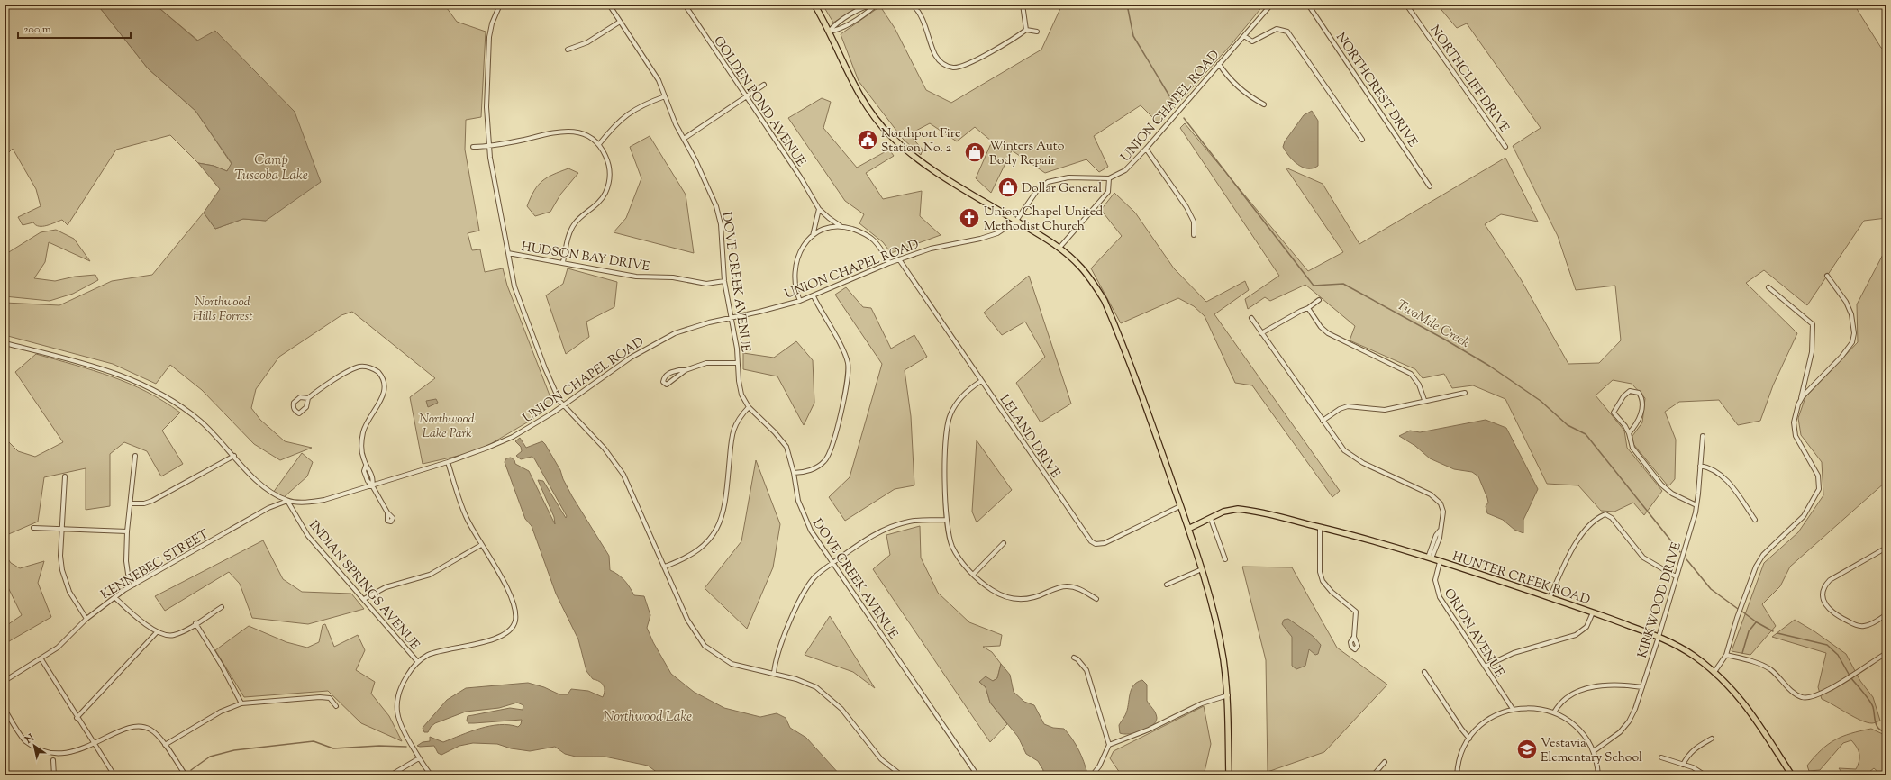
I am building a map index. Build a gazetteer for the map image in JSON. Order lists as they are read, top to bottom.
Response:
{
  "streets": {
    "main road": ["HUNTER CREEK ROAD"],
    "street": [
      "NORTHCLIFF DRIVE",
      "NORTHCREST DRIVE",
      "GOLDEN POND AVENUE",
      "UNION CHAPEL ROAD",
      "HUDSON BAY DRIVE",
      "DOVE CREEK AVENUE",
      "LELAND DRIVE",
      "KENNEBEC STREET",
      "INDIAN SPRINGS AVENUE",
      "KIRKWOOD DRIVE",
      "ORION AVENUE"
    ]
  },
  "crossings": [
    ["UNION CHAPEL ROAD", "DOVE CREEK AVENUE"],
    ["UNION CHAPEL ROAD", "LELAND DRIVE"],
    ["UNION CHAPEL ROAD", "KENNEBEC STREET"],
    ["UNION CHAPEL ROAD", "INDIAN SPRINGS AVENUE"],
    ["HUDSON BAY DRIVE", "DOVE CREEK AVENUE"],
    ["KENNEBEC STREET", "INDIAN SPRINGS AVENUE"],
    ["HUNTER CREEK ROAD", "KIRKWOOD DRIVE"],
    ["HUNTER CREEK ROAD", "ORION AVENUE"]
  ],
  "water": ["Camp Tuscoba Lake", "TwoMile Creek", "Northwood Lake"],
  "parks": ["Northwood Hills Forrest", "Northwood Lake Park"],
  "places": {
    "public building": ["Northport Fire Station No. 2"],
    "shop": ["Winters Auto Body Repair", "Dollar General"],
    "church": ["Union Chapel United Methodist Church"],
    "school or university": ["Vestavia Elementary School"]
  },
  "scale_bar": "200 m",
  "north": "top left"
}
